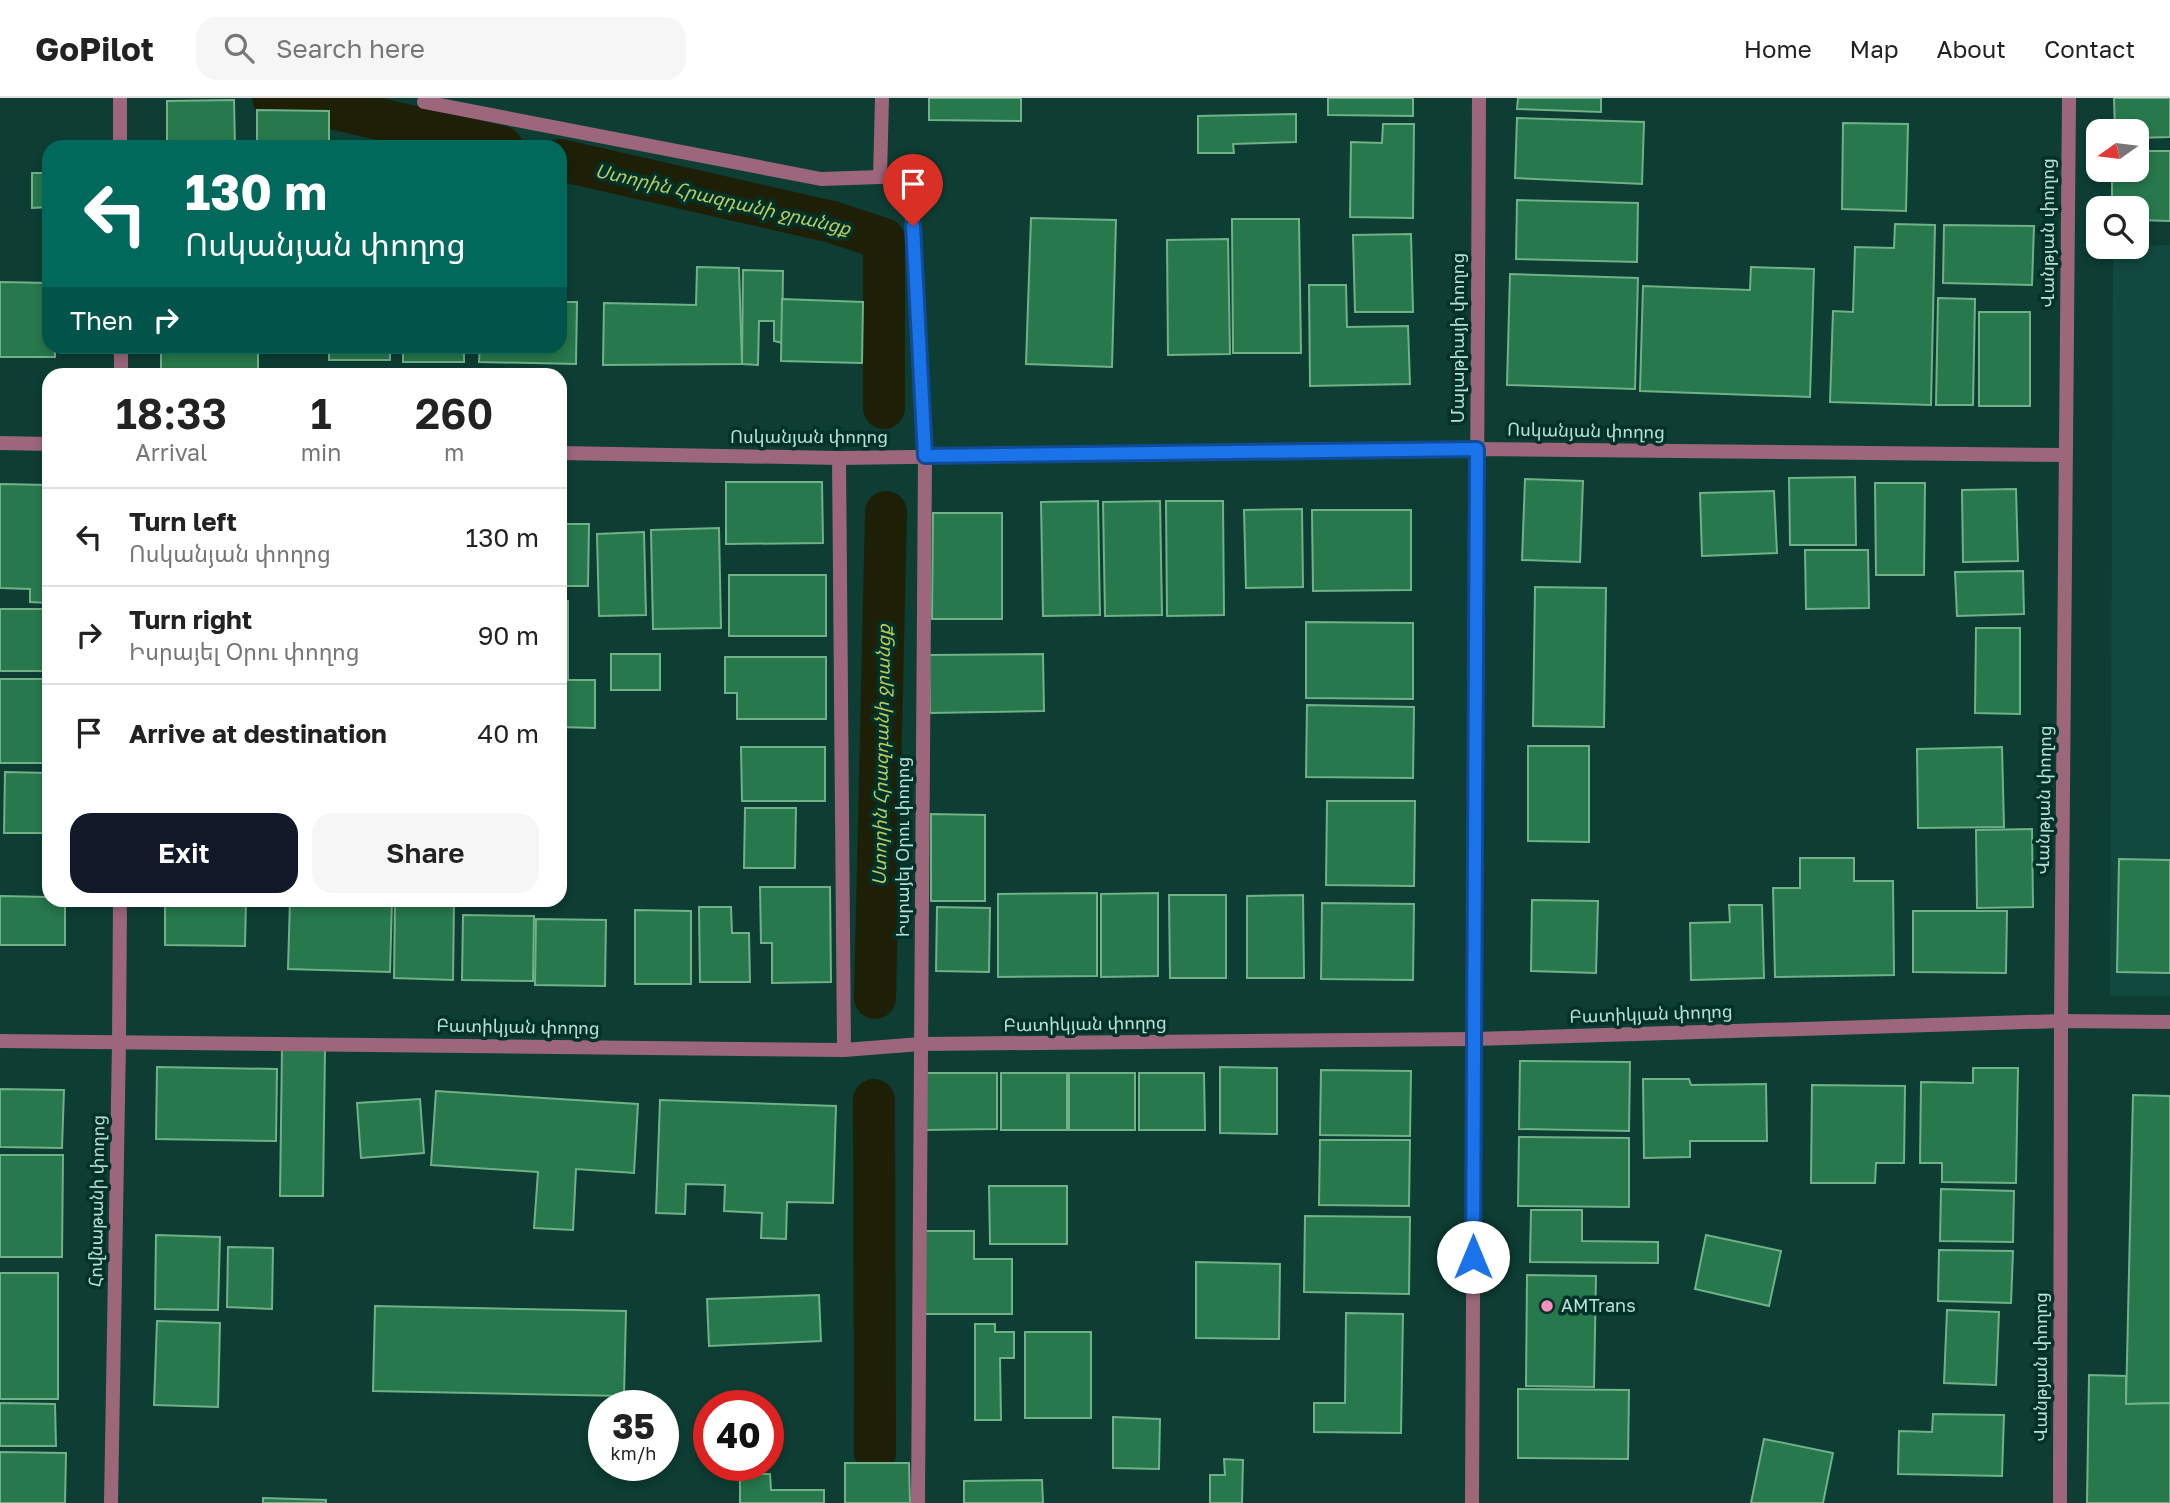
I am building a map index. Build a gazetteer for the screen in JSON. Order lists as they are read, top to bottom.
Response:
{
  "streets": {
    "street": [
      "Վանթյան փողոց",
      "Մալաթիայի փողոց",
      "Ոսկանյան փողոց",
      "Իսրայել Օրու փողոց",
      "Բատիկյան փողոց",
      "Հովնաթանի փողոց"
    ]
  },
  "crossings": [
    ["Վանթյան փողոց", "Ոսկանյան փողոց"],
    ["Վանթյան փողոց", "Բատիկյան փողոց"],
    ["Մալաթիայի փողոց", "Ոսկանյան փողոց"],
    ["Մալաթիայի փողոց", "Բատիկյան փողոց"],
    ["Ոսկանյան փողոց", "Իսրայել Օրու փողոց"],
    ["Իսրայել Օրու փողոց", "Բատիկյան փողոց"],
    ["Բատիկյան փողոց", "Հովնաթանի փողոց"]
  ],
  "water": ["Ստորին Հրազդանի ջրանցք"],
  "places": ["AMTrans"],
  "north": "left",
  "page": {
    "header": "GoPilot",
    "search": "Search here",
    "nav": [
      "Home",
      "Map",
      "About",
      "Contact"
    ],
    "turn": ["130 m", "Ոսկանյան փողոց"],
    "then": "Then",
    "eta": [
      "18:33",
      "Arrival",
      "1",
      "min",
      "260",
      "m"
    ],
    "list": [
      {
        "name": "Turn left",
        "note": "Ոսկանյան փողոց",
        "value": "130 m"
      },
      {
        "name": "Turn right",
        "note": "Իսրայել Օրու փողոց",
        "value": "90 m"
      },
      {
        "name": "Arrive at destination",
        "value": "40 m"
      }
    ],
    "buttons": ["Exit", "Share"],
    "speed": "35 km/h",
    "limit": "40"
  }
}
